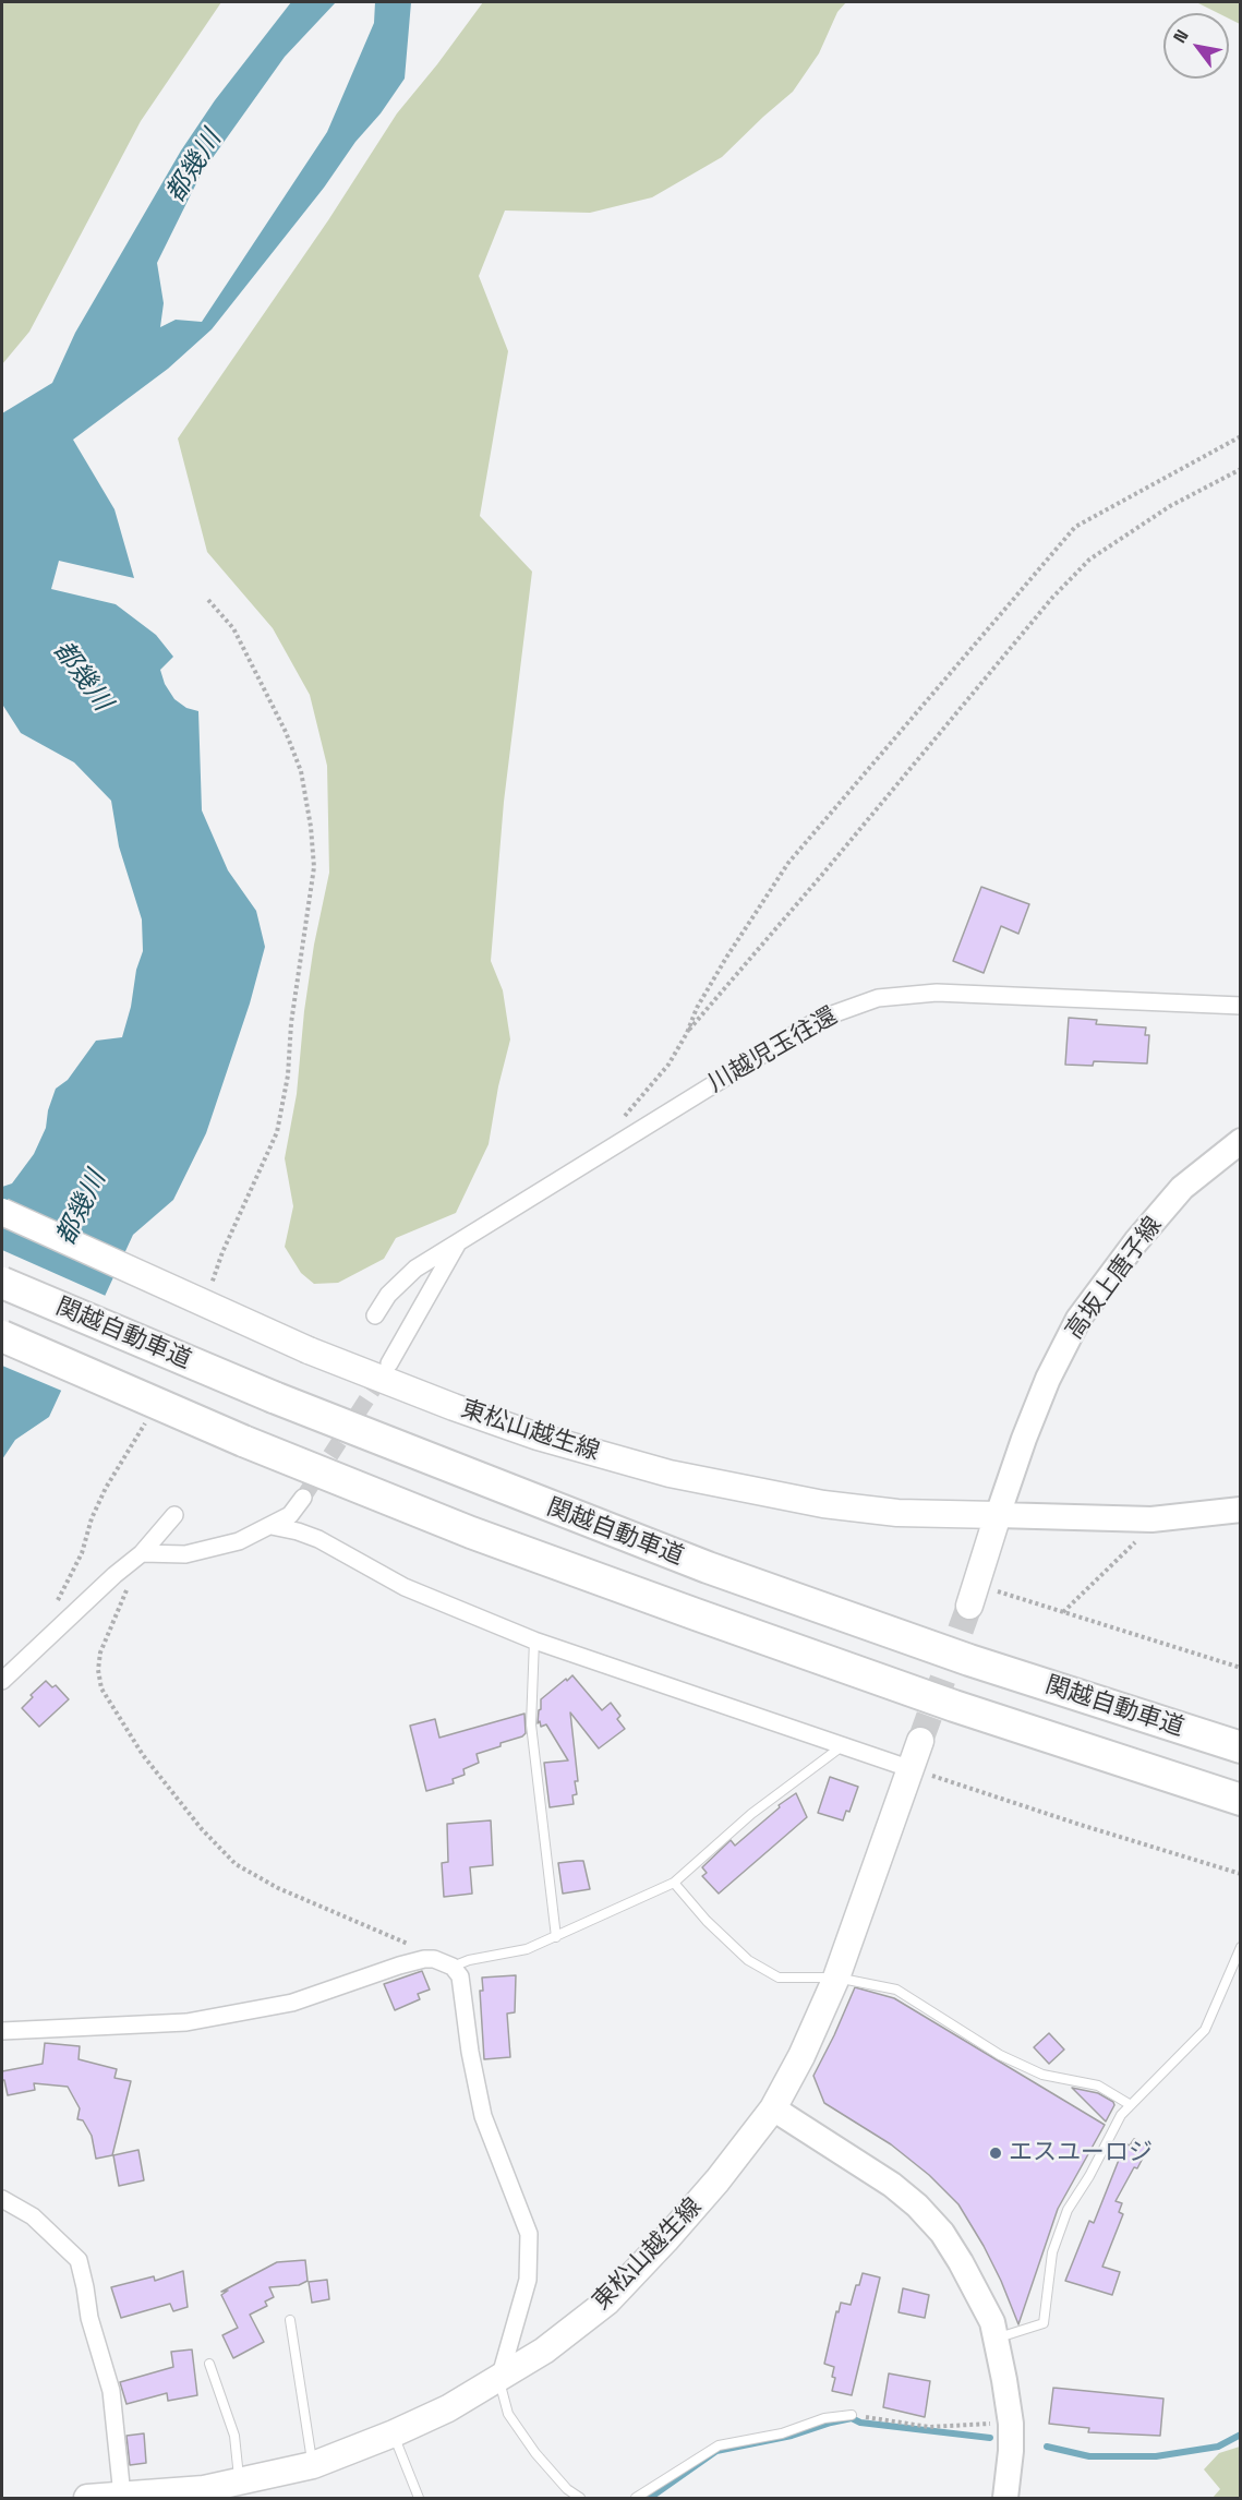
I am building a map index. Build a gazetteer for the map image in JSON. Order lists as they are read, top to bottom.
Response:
{
  "streets": {
    "highway": ["関越自動車道"],
    "main road": ["東松山越生線"],
    "street": ["川越児玉往還", "高坂上唐子線"]
  },
  "crossings": [
    ["高坂上唐子線", "東松山越生線"]
  ],
  "water": ["都幾川"],
  "places": ["エスユーロジ"],
  "north": "top left"
}
